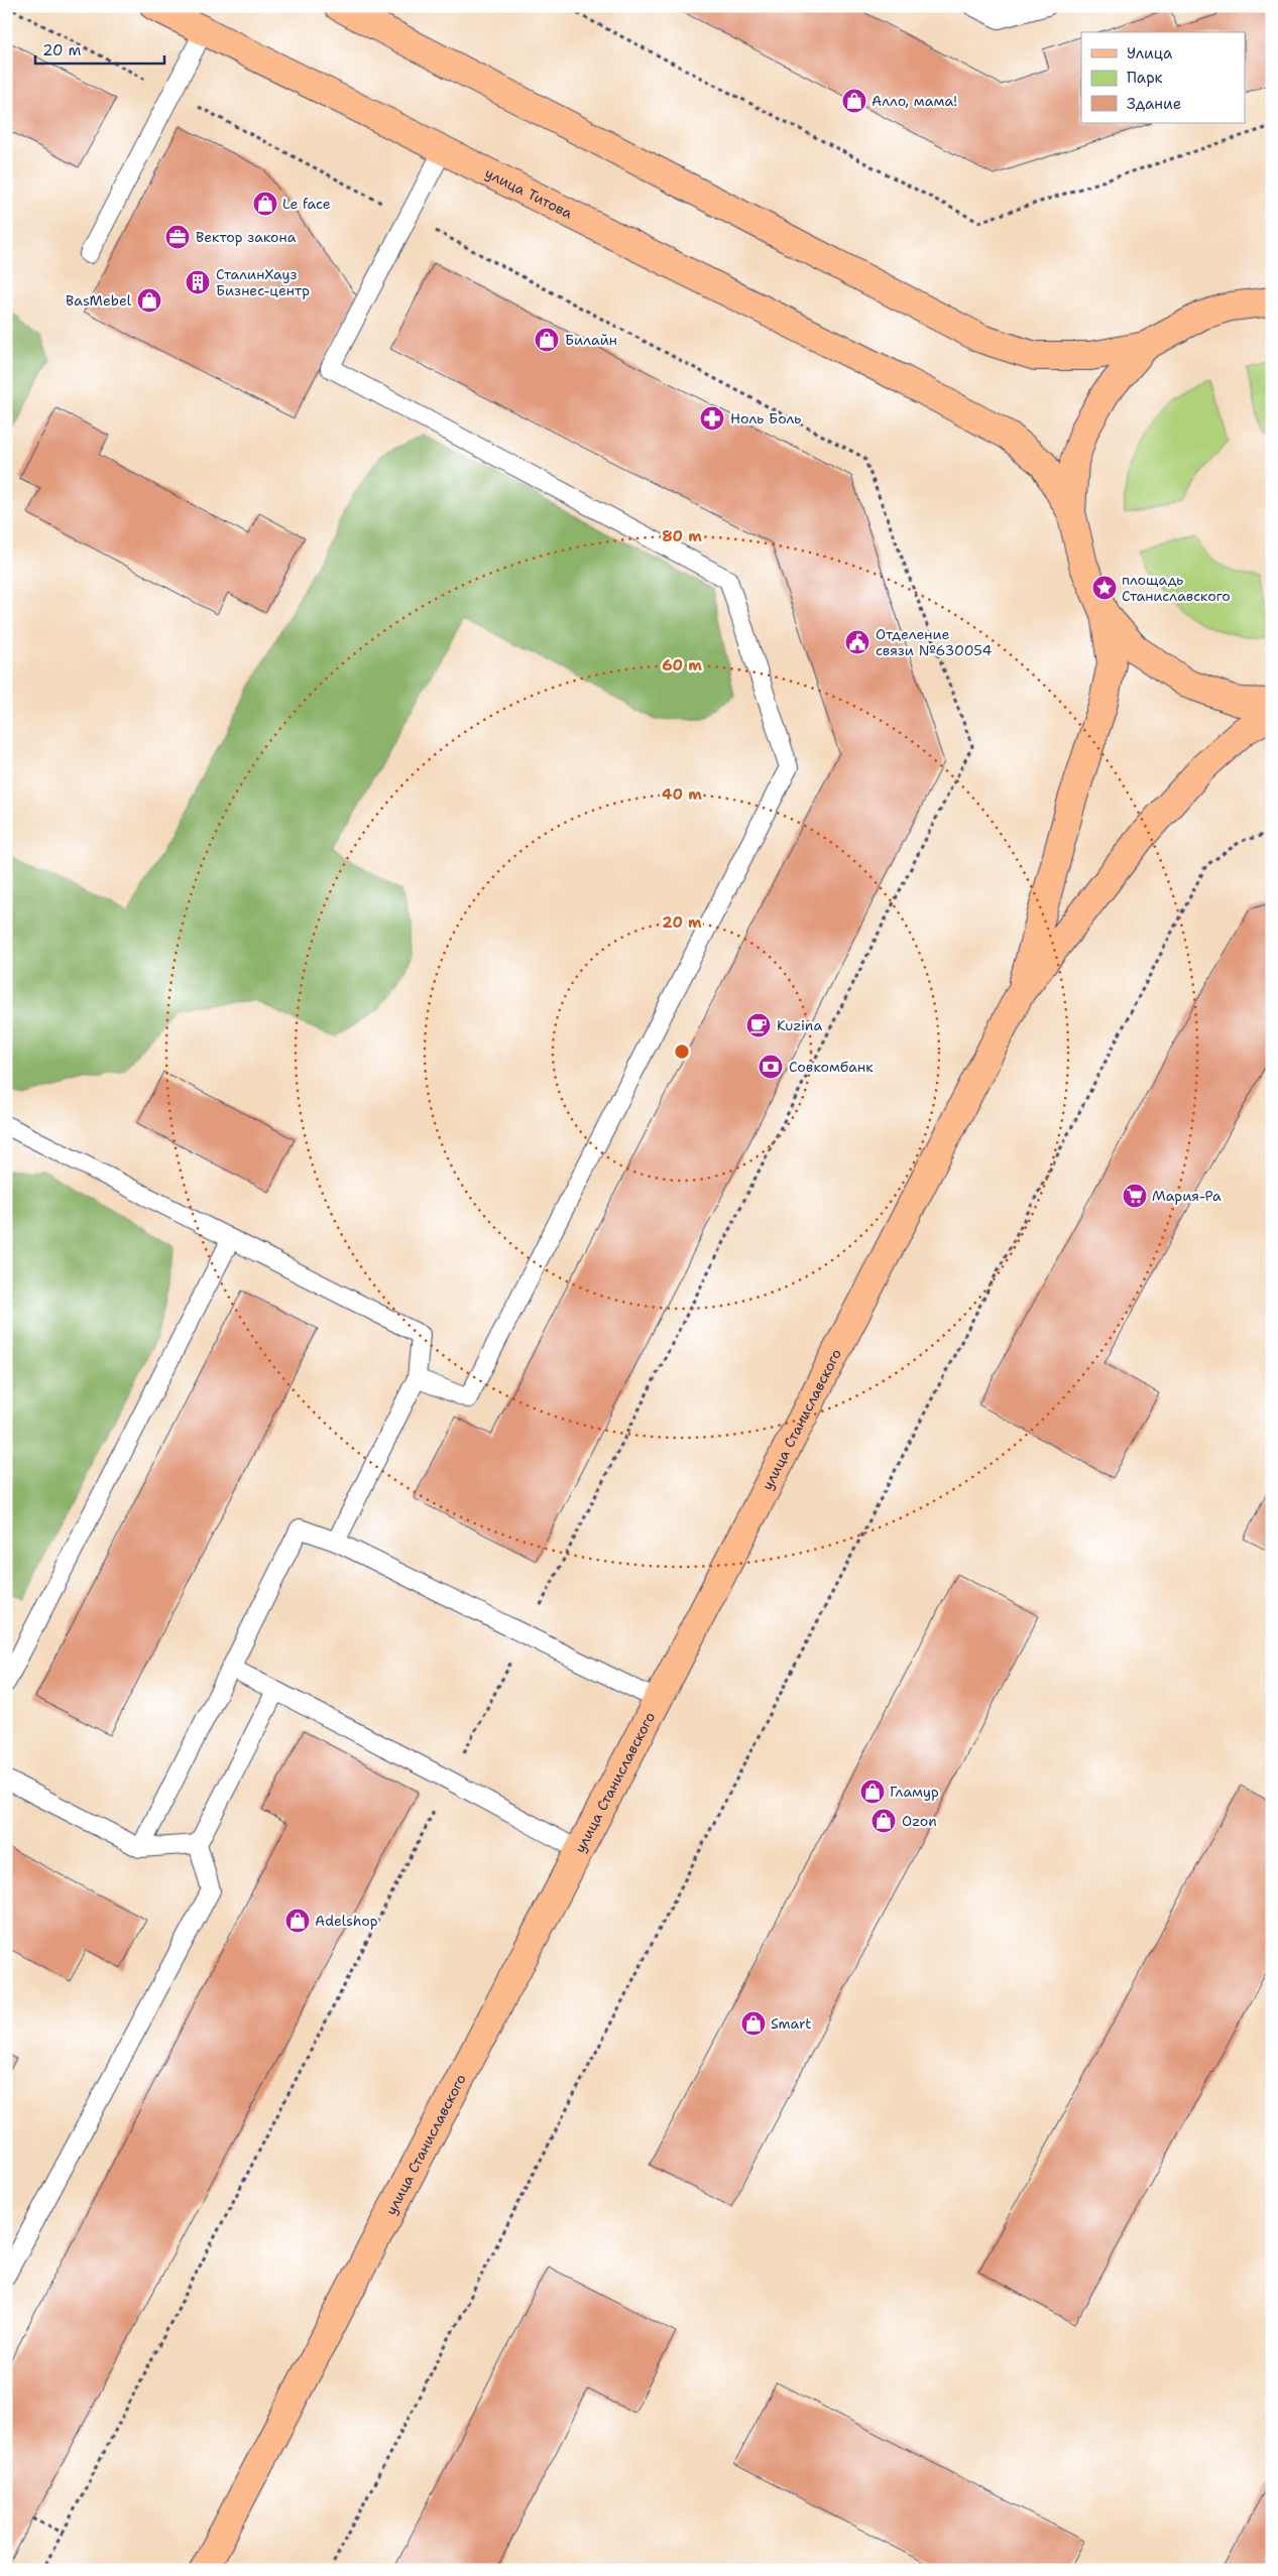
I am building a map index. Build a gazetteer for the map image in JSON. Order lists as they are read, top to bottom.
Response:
{
  "streets": {
    "main road": ["улица Титова", "улица Станиславского"]
  },
  "places": {
    "shop": [
      "Алло, мама!",
      "Le face",
      "BasMebel",
      "Билайн",
      "Гламур",
      "Ozon",
      "Adelshop",
      "Smart"
    ],
    "office": ["Вектор закона"],
    "building": ["СталинХауз Бизнес-центр"],
    "pharmacy": ["Ноль Боль"],
    "place": ["площадь Станиславского"],
    "public building": ["Отделение связи №630054"],
    "cafe": ["Kuzina"],
    "bank": ["Совкомбанк"],
    "supermarket": ["Мария-Ра"]
  },
  "legend": ["Улица", "Парк", "Здание"],
  "scale_bar": "20 m",
  "rings": [
    "80 m",
    "60 m",
    "40 m",
    "20 m"
  ]
}
